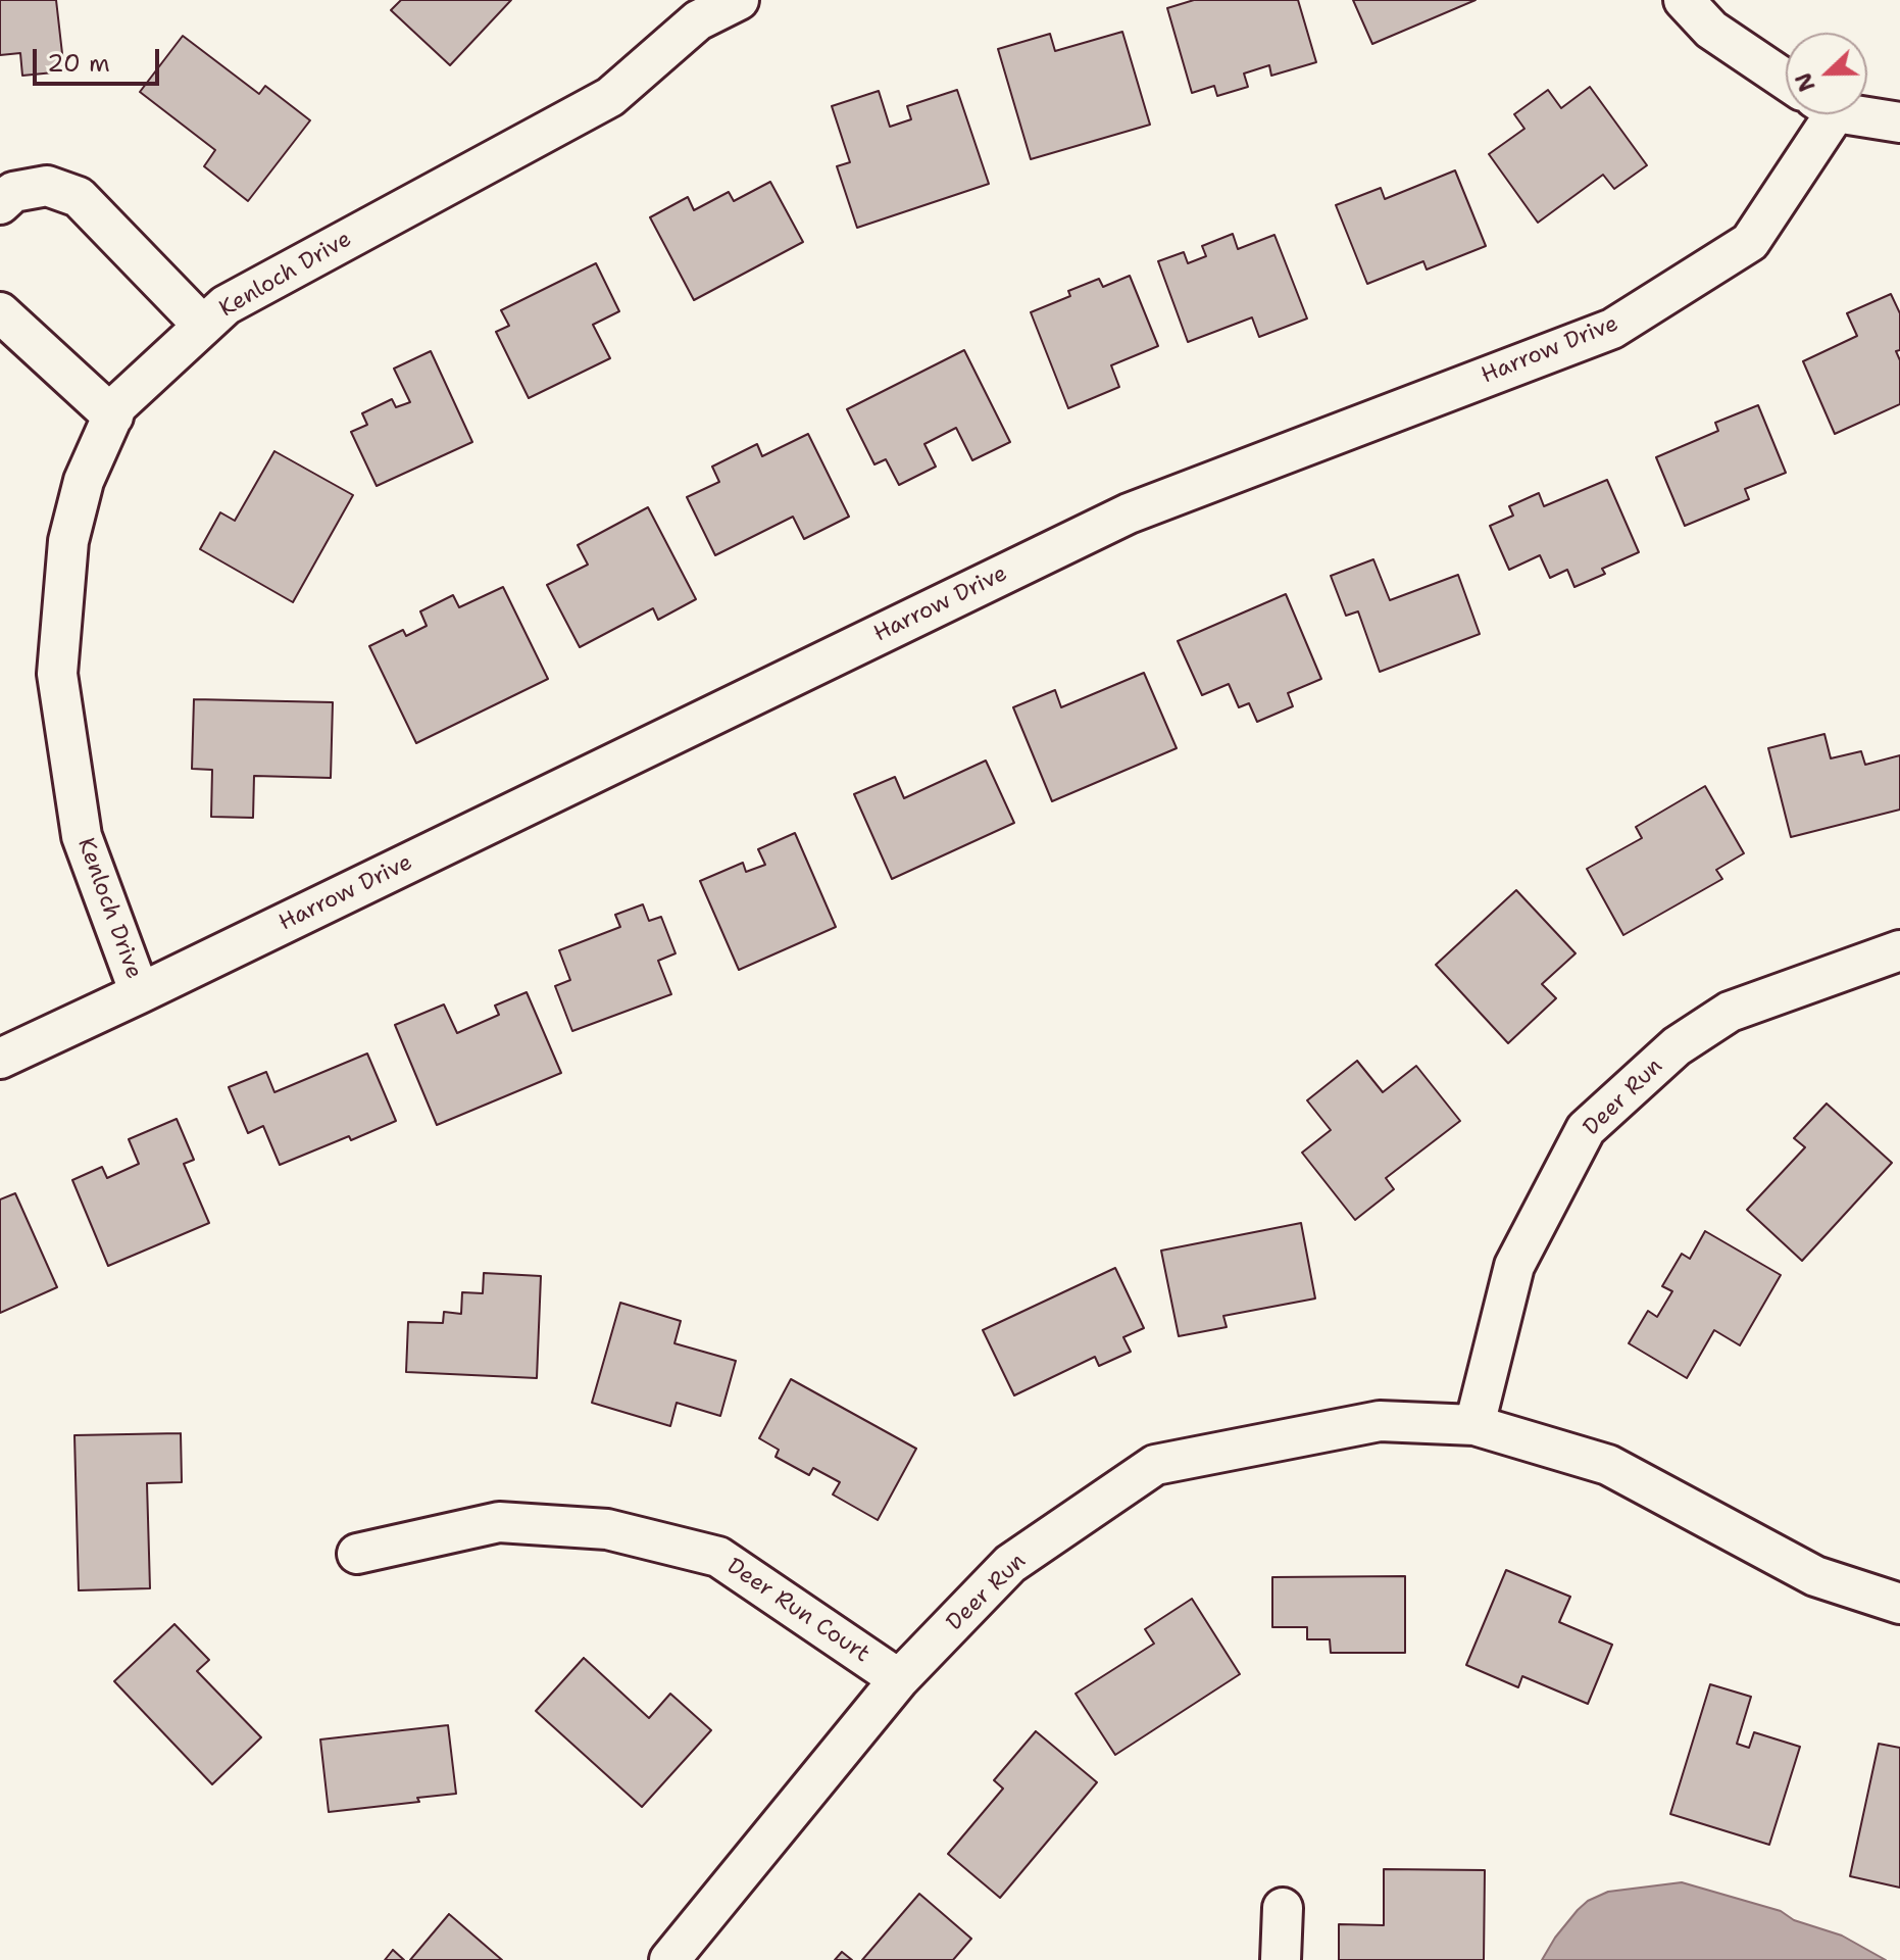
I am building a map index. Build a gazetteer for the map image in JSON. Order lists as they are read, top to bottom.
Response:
{
  "streets": {
    "street": [
      "Kenloch Drive",
      "Harrow Drive",
      "Deer Run",
      "Deer Run Court"
    ]
  },
  "crossings": [
    ["Kenloch Drive", "Harrow Drive"],
    ["Deer Run", "Deer Run Court"]
  ],
  "scale_bar": "20 m",
  "north": "left"
}
